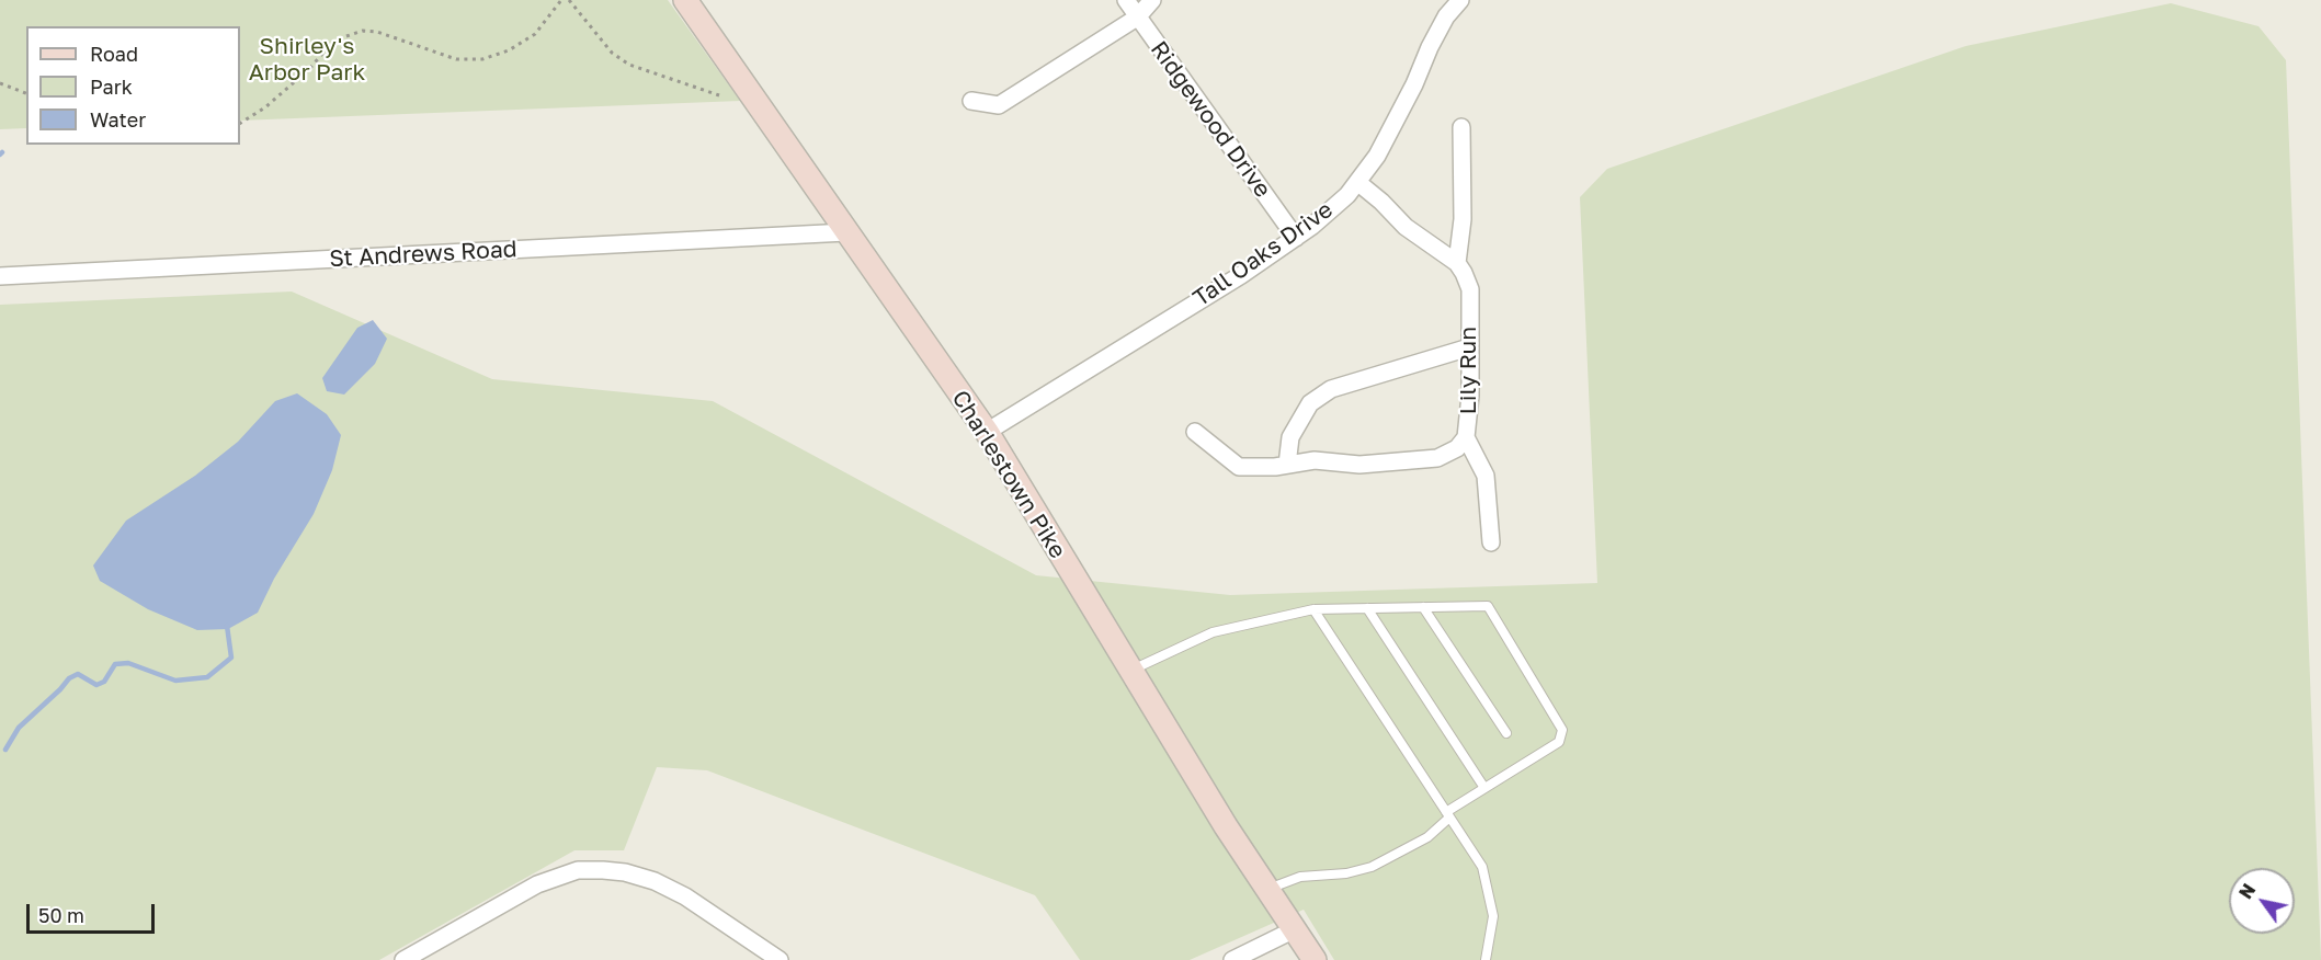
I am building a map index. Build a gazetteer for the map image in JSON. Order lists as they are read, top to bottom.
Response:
{
  "streets": {
    "street": [
      "Ridgewood Drive",
      "St Andrews Road",
      "Tall Oaks Drive",
      "Lily Run",
      "Charlestown Pike"
    ]
  },
  "crossings": [
    ["Ridgewood Drive", "Tall Oaks Drive"],
    ["St Andrews Road", "Charlestown Pike"],
    ["Tall Oaks Drive", "Charlestown Pike"]
  ],
  "parks": ["Shirley's Arbor Park"],
  "legend": ["Road", "Park", "Water"],
  "scale_bar": "50 m",
  "north": "top left"
}
